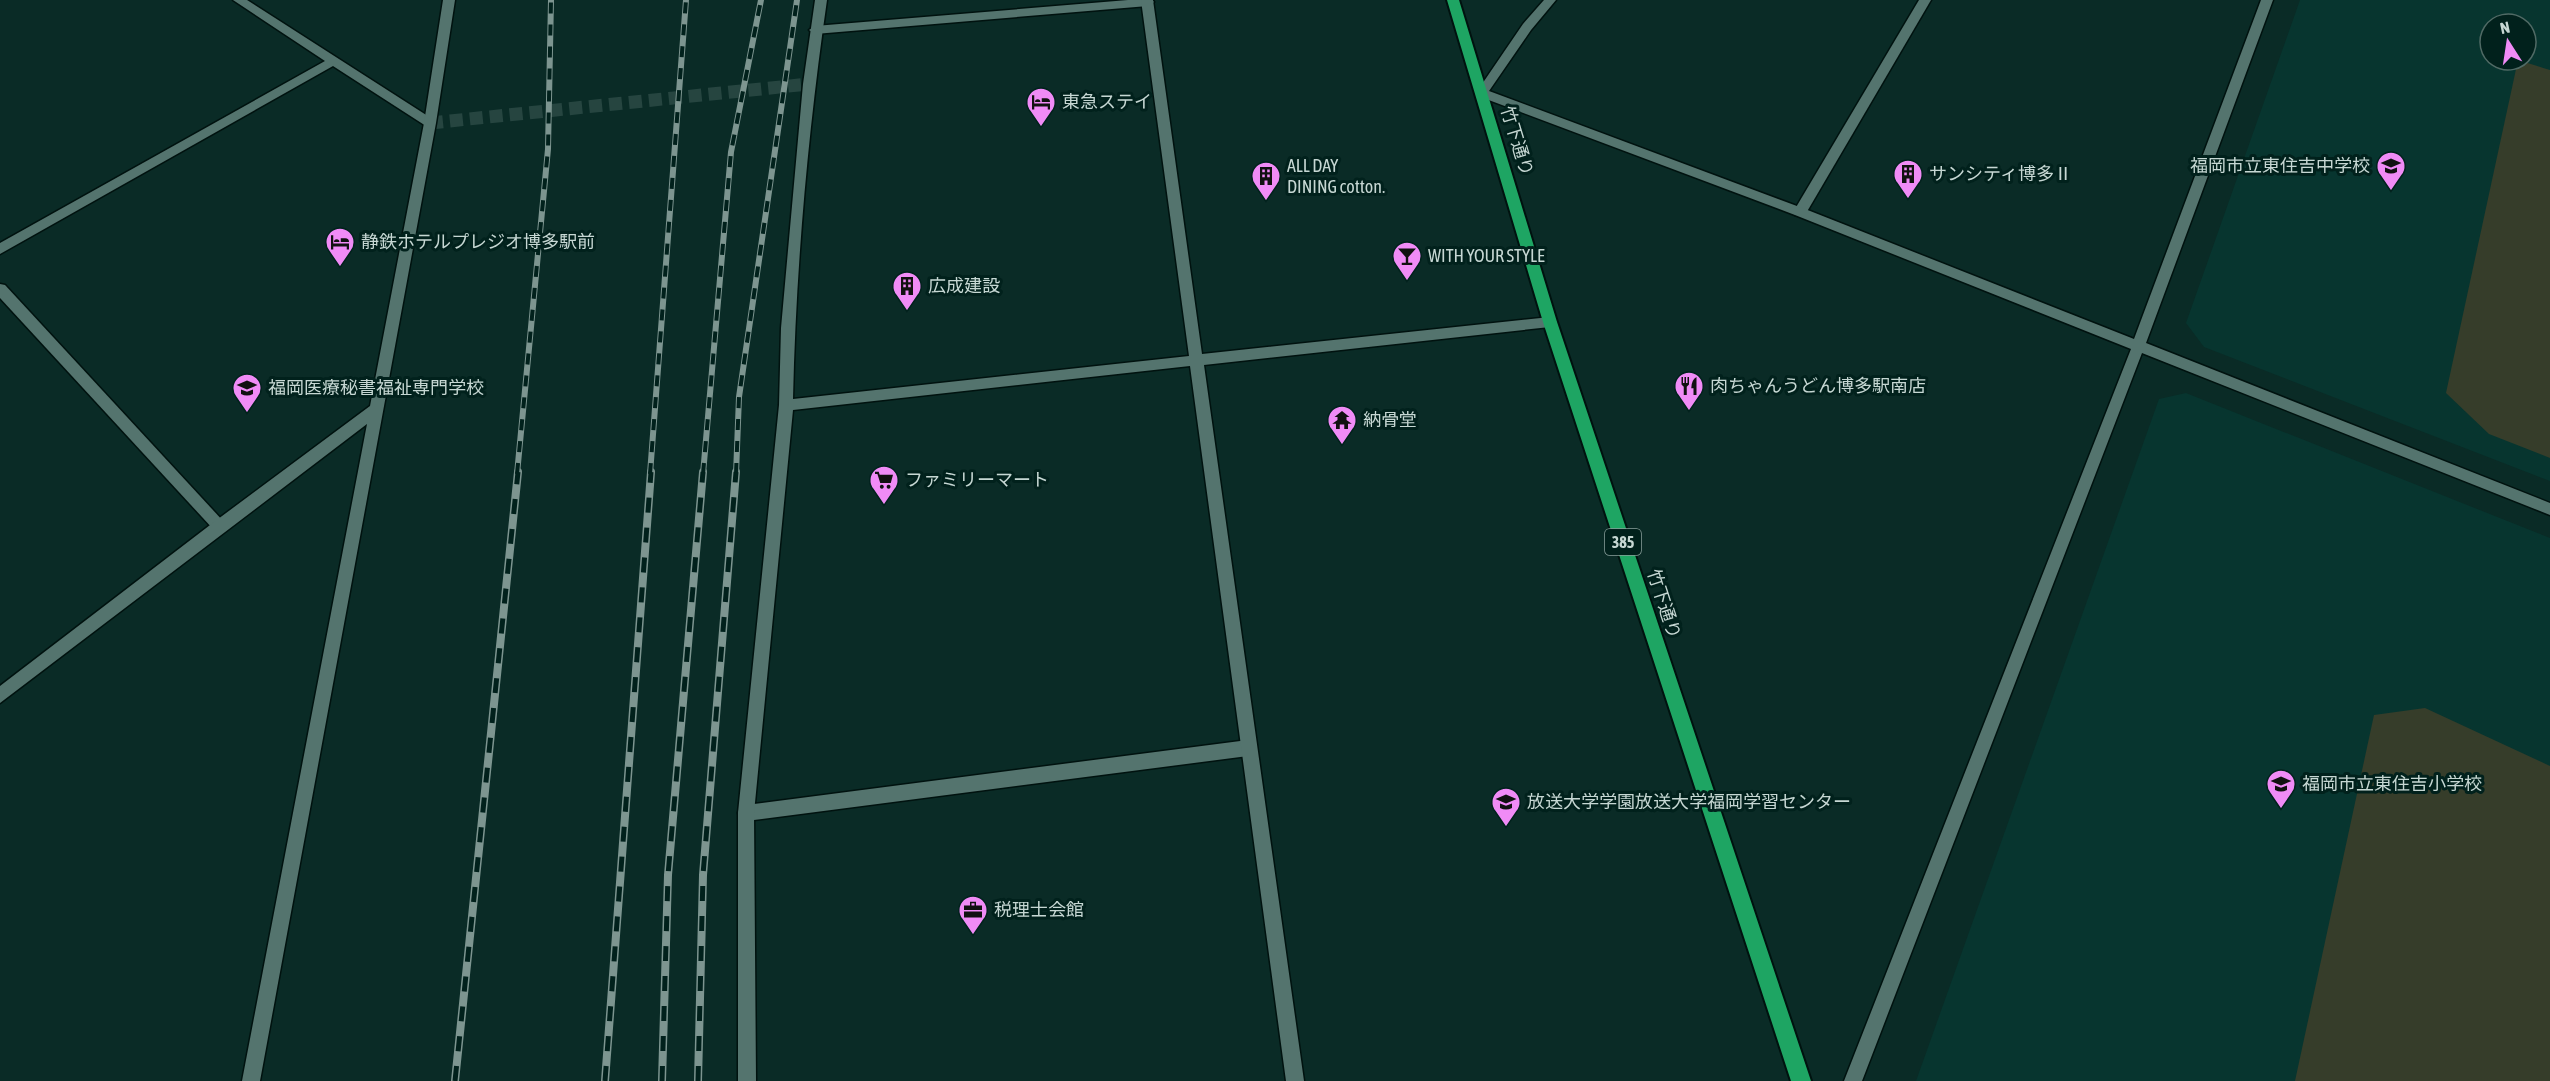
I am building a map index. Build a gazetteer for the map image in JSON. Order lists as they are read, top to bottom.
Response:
{
  "streets": {
    "highway": ["竹下通り", "385"]
  },
  "places": {
    "hotel": ["東急ステイ", "静鉄ホテルプレジオ博多駅前"],
    "school or university": [
      "福岡市立東住吉中学校",
      "福岡医療秘書福祉専門学校",
      "福岡市立東住吉小学校",
      "放送大学学園放送大学福岡学習センター"
    ],
    "building": ["サンシティ博多Ⅱ", "ALL DAY DINING cotton.", "広成建設"],
    "bar": ["WITH YOUR STYLE"],
    "restaurant": ["肉ちゃんうどん博多駅南店"],
    "temple": ["納骨堂"],
    "supermarket": ["ファミリーマート"],
    "office": ["税理士会館"]
  },
  "north": "top"
}
